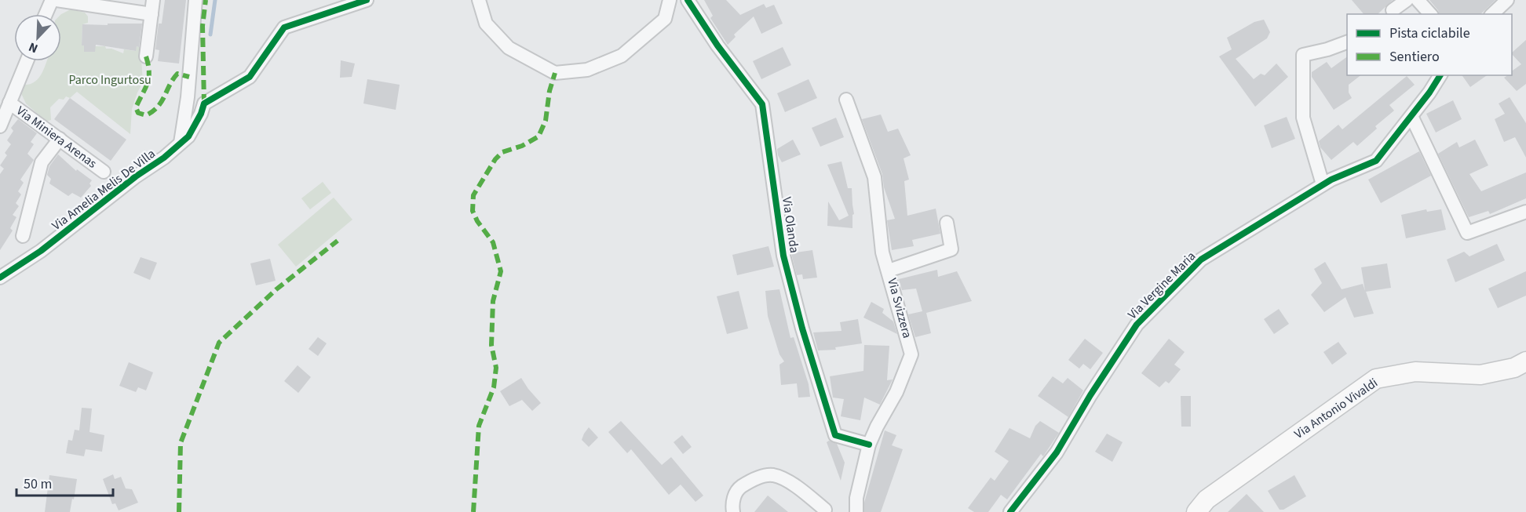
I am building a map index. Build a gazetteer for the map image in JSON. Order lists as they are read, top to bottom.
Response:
{
  "streets": {
    "main road": ["Via Antonio Vivaldi"],
    "street": [
      "Via Miniera Arenas",
      "Via Amelia Melis De Villa",
      "Via Olanda",
      "Via Vergine Maria",
      "Via Svizzera"
    ]
  },
  "crossings": [
    ["Via Olanda", "Via Svizzera"]
  ],
  "parks": ["Parco Ingurtosu"],
  "legend": ["Pista ciclabile", "Sentiero"],
  "scale_bar": "50 m",
  "north": "bottom left"
}
